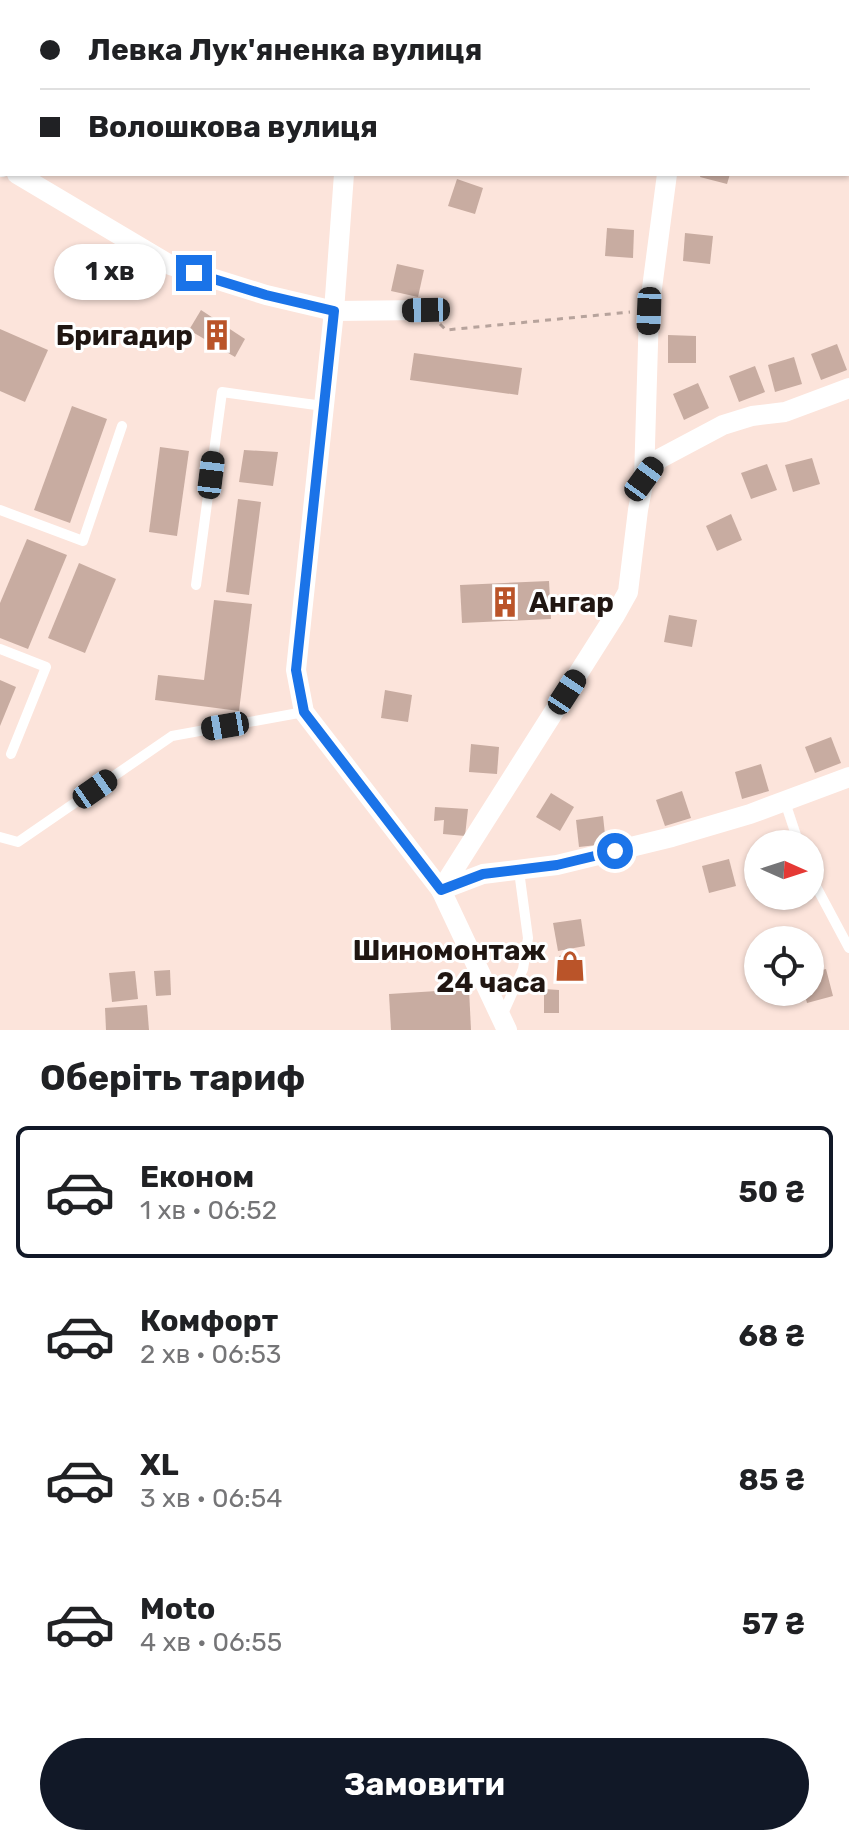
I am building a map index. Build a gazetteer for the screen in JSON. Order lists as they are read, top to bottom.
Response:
{
  "places": {
    "building": ["Бригадир", "Ангар"],
    "shop": ["Шиномонтаж 24 часа"]
  },
  "north": "right",
  "page": {
    "banner": ["Левка Лук'яненка вулиця", "Волошкова вулиця"],
    "bubble": "1 хв",
    "heading": "Оберіть тариф",
    "list": [
      {
        "name": "Економ",
        "note": "1 хв · 06:52",
        "value": "50 ₴"
      },
      {
        "name": "Комфорт",
        "note": "2 хв · 06:53",
        "value": "68 ₴"
      },
      {
        "name": "XL",
        "note": "3 хв · 06:54",
        "value": "85 ₴"
      },
      {
        "name": "Moto",
        "note": "4 хв · 06:55",
        "value": "57 ₴"
      }
    ],
    "buttons": "Замовити"
  }
}
